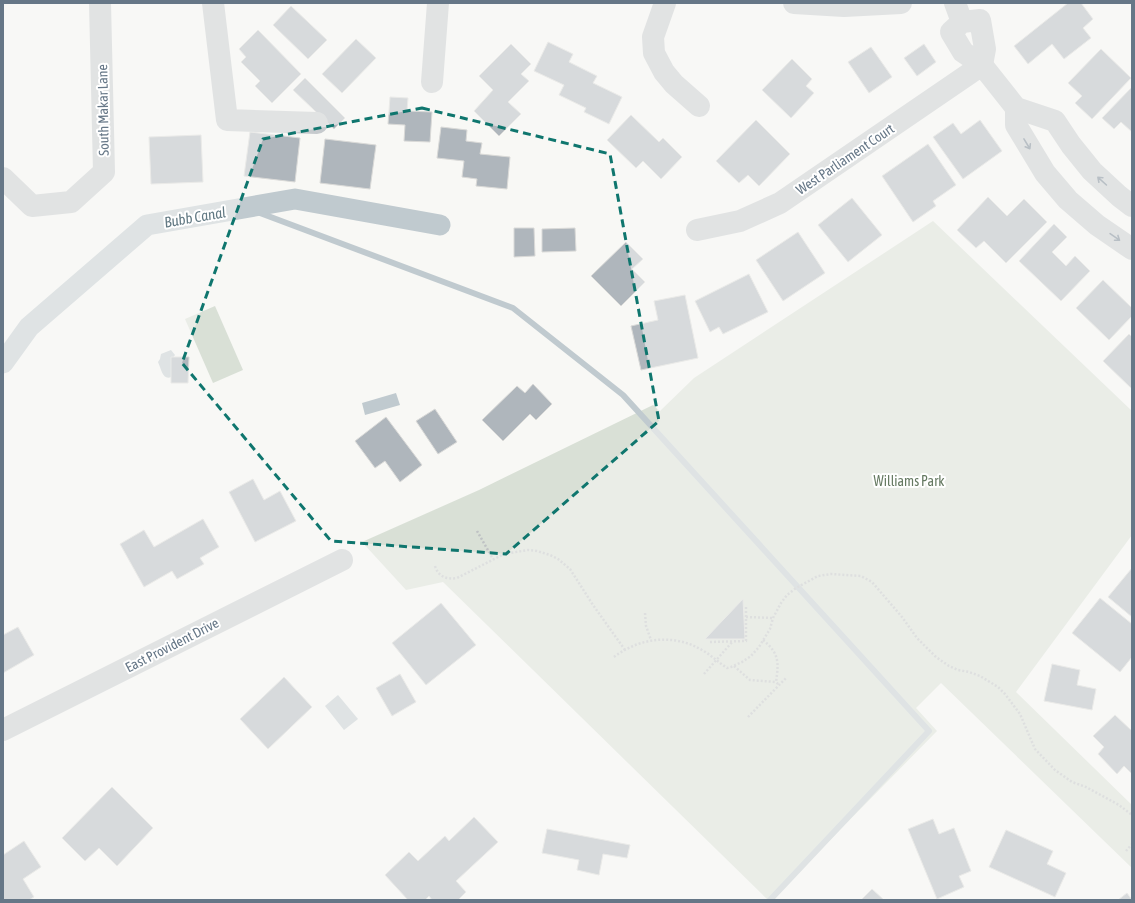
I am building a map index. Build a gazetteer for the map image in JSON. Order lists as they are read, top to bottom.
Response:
{
  "streets": {
    "street": ["South Makar Lane", "West Parliament Court", "East Provident Drive"]
  },
  "water": ["Bubb Canal"],
  "parks": ["Williams Park"]
}
